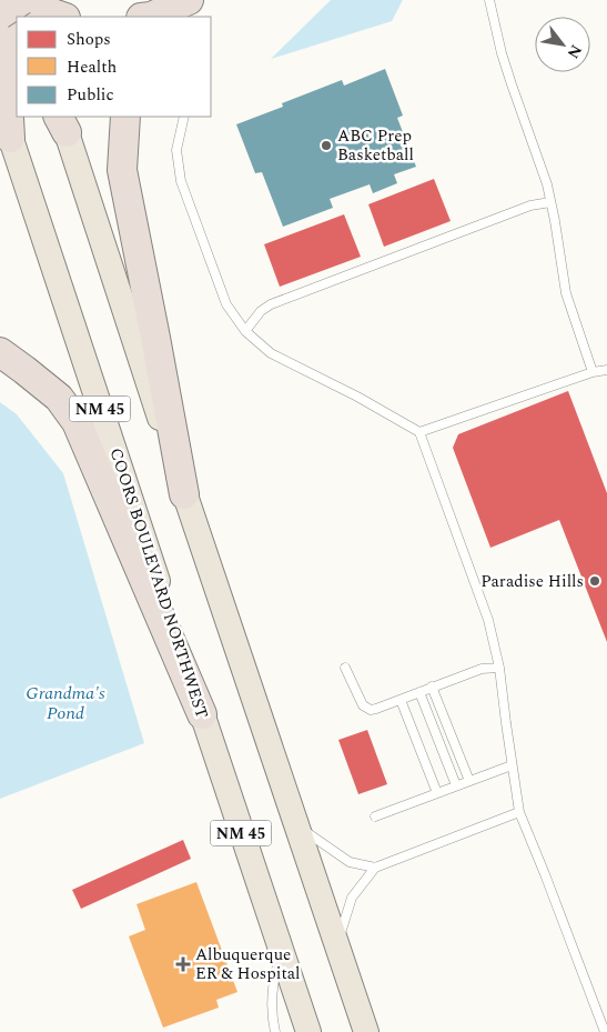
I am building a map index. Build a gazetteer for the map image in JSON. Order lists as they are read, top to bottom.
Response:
{
  "streets": {
    "main road": ["NM 45", "COORS BOULEVARD NORTHWEST"]
  },
  "water": ["Grandma's Pond"],
  "places": {
    "other": ["ABC Prep Basketball", "Paradise Hills"],
    "health": ["Albuquerque ER & Hospital"]
  },
  "legend": ["Shops", "Health", "Public"],
  "north": "bottom right"
}
